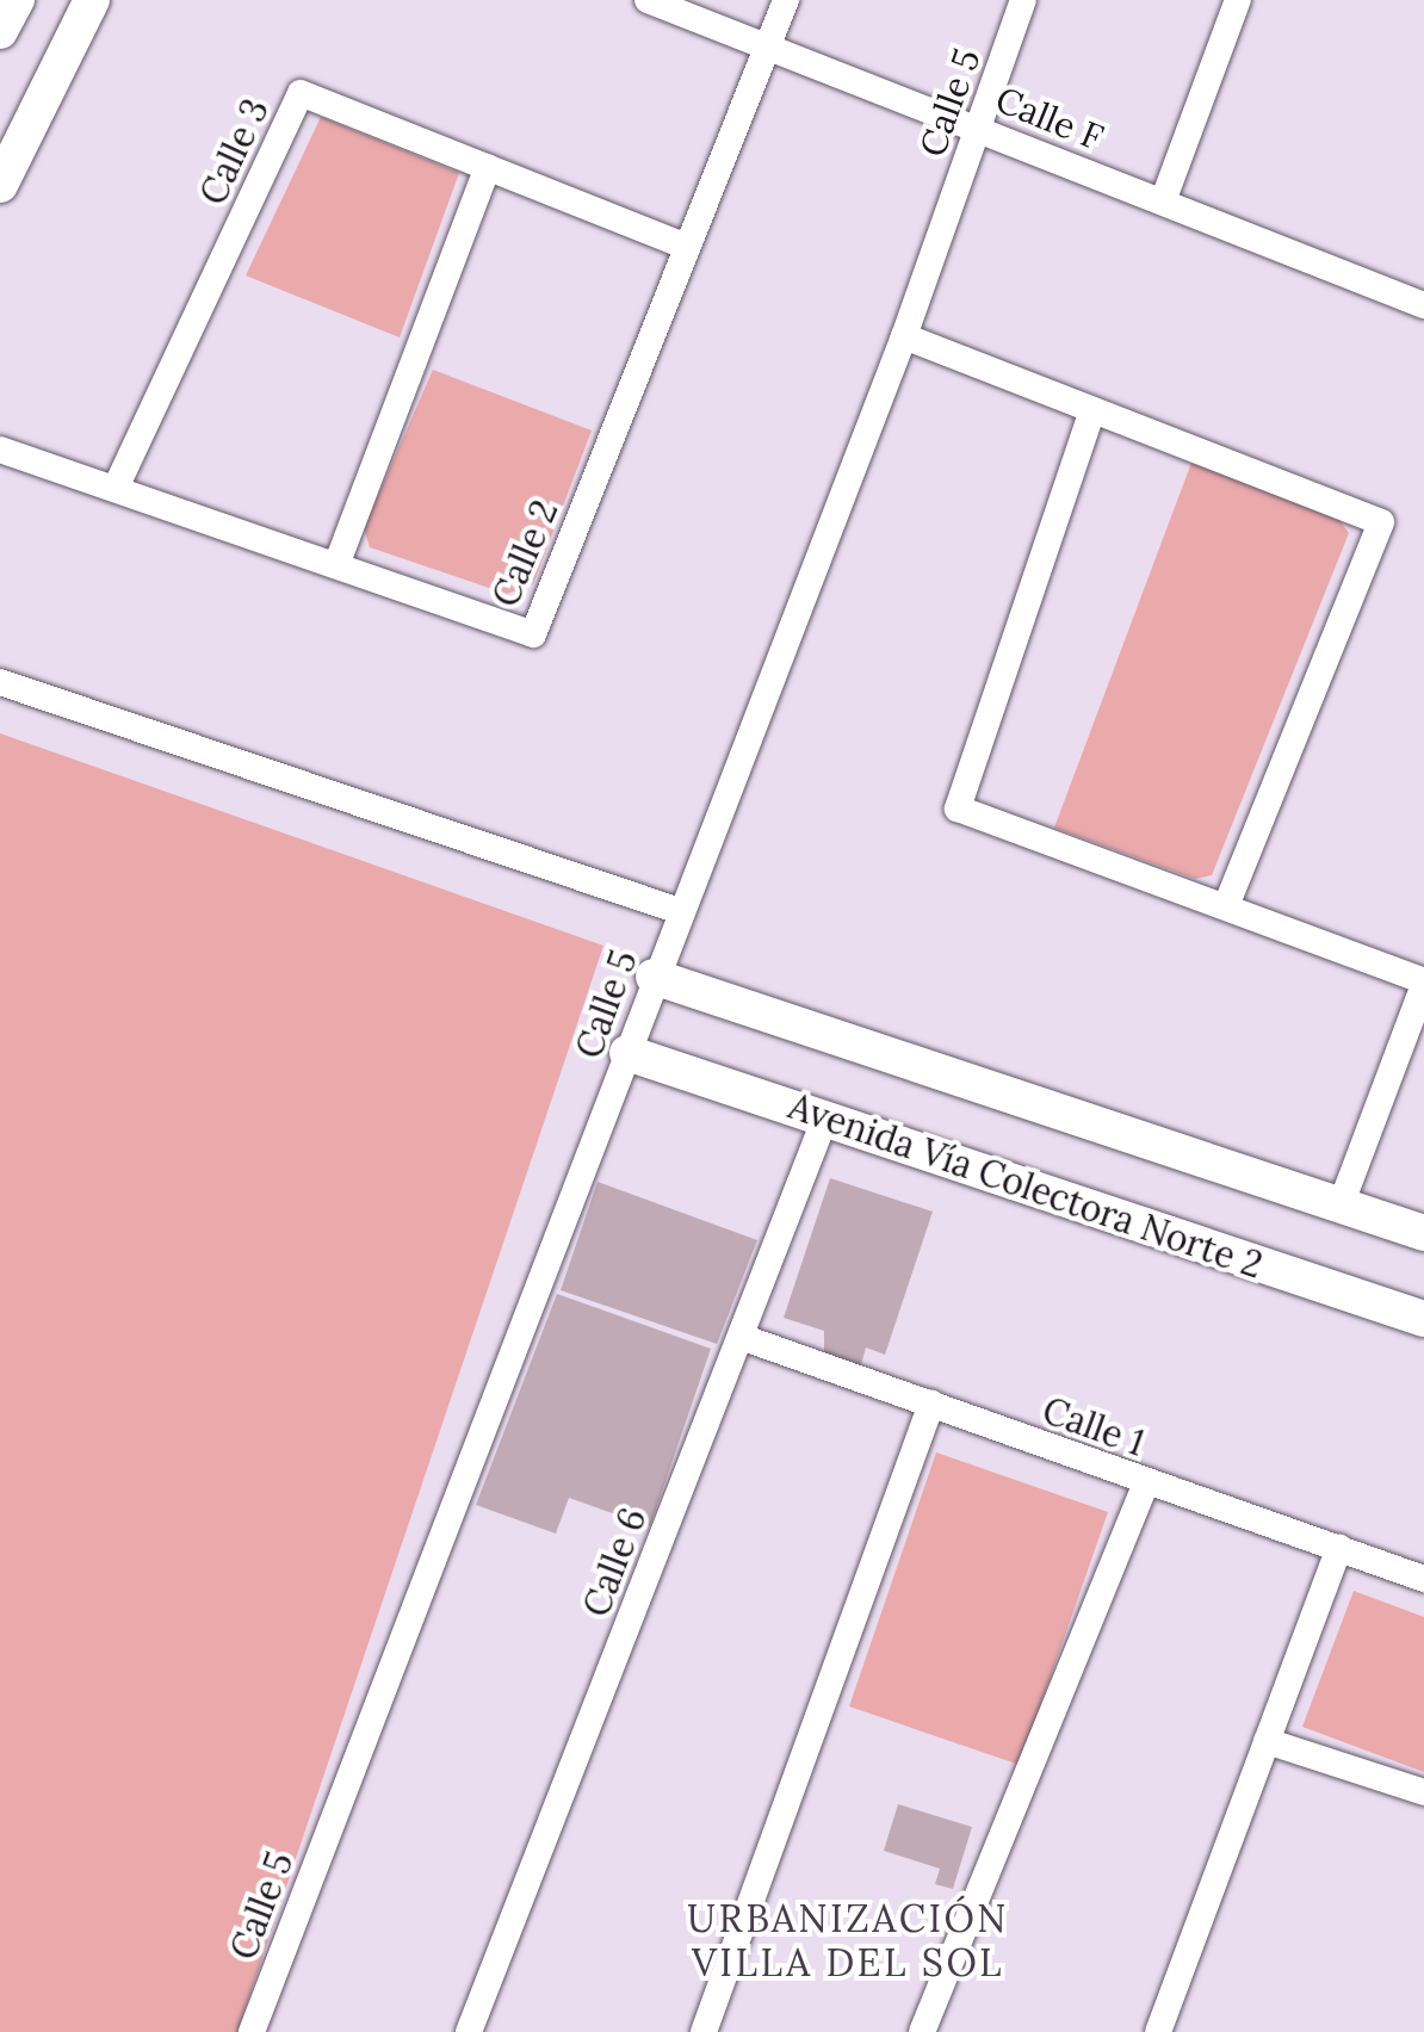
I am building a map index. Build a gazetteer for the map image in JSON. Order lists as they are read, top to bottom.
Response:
{
  "streets": {
    "street": [
      "Calle 5",
      "Calle F",
      "Calle 3",
      "Calle 2",
      "Avenida Vía Colectora Norte 2",
      "Calle 1",
      "Calle 6"
    ]
  },
  "crossings": [
    ["Calle 5", "Calle F"],
    ["Calle 5", "Avenida Vía Colectora Norte 2"],
    ["Calle F", "Calle 2"],
    ["Calle 3", "Calle 2"],
    ["Avenida Vía Colectora Norte 2", "Calle 6"],
    ["Calle 1", "Calle 6"]
  ],
  "districts": ["URBANIZACIÓN VILLA DEL SOL"]
}
